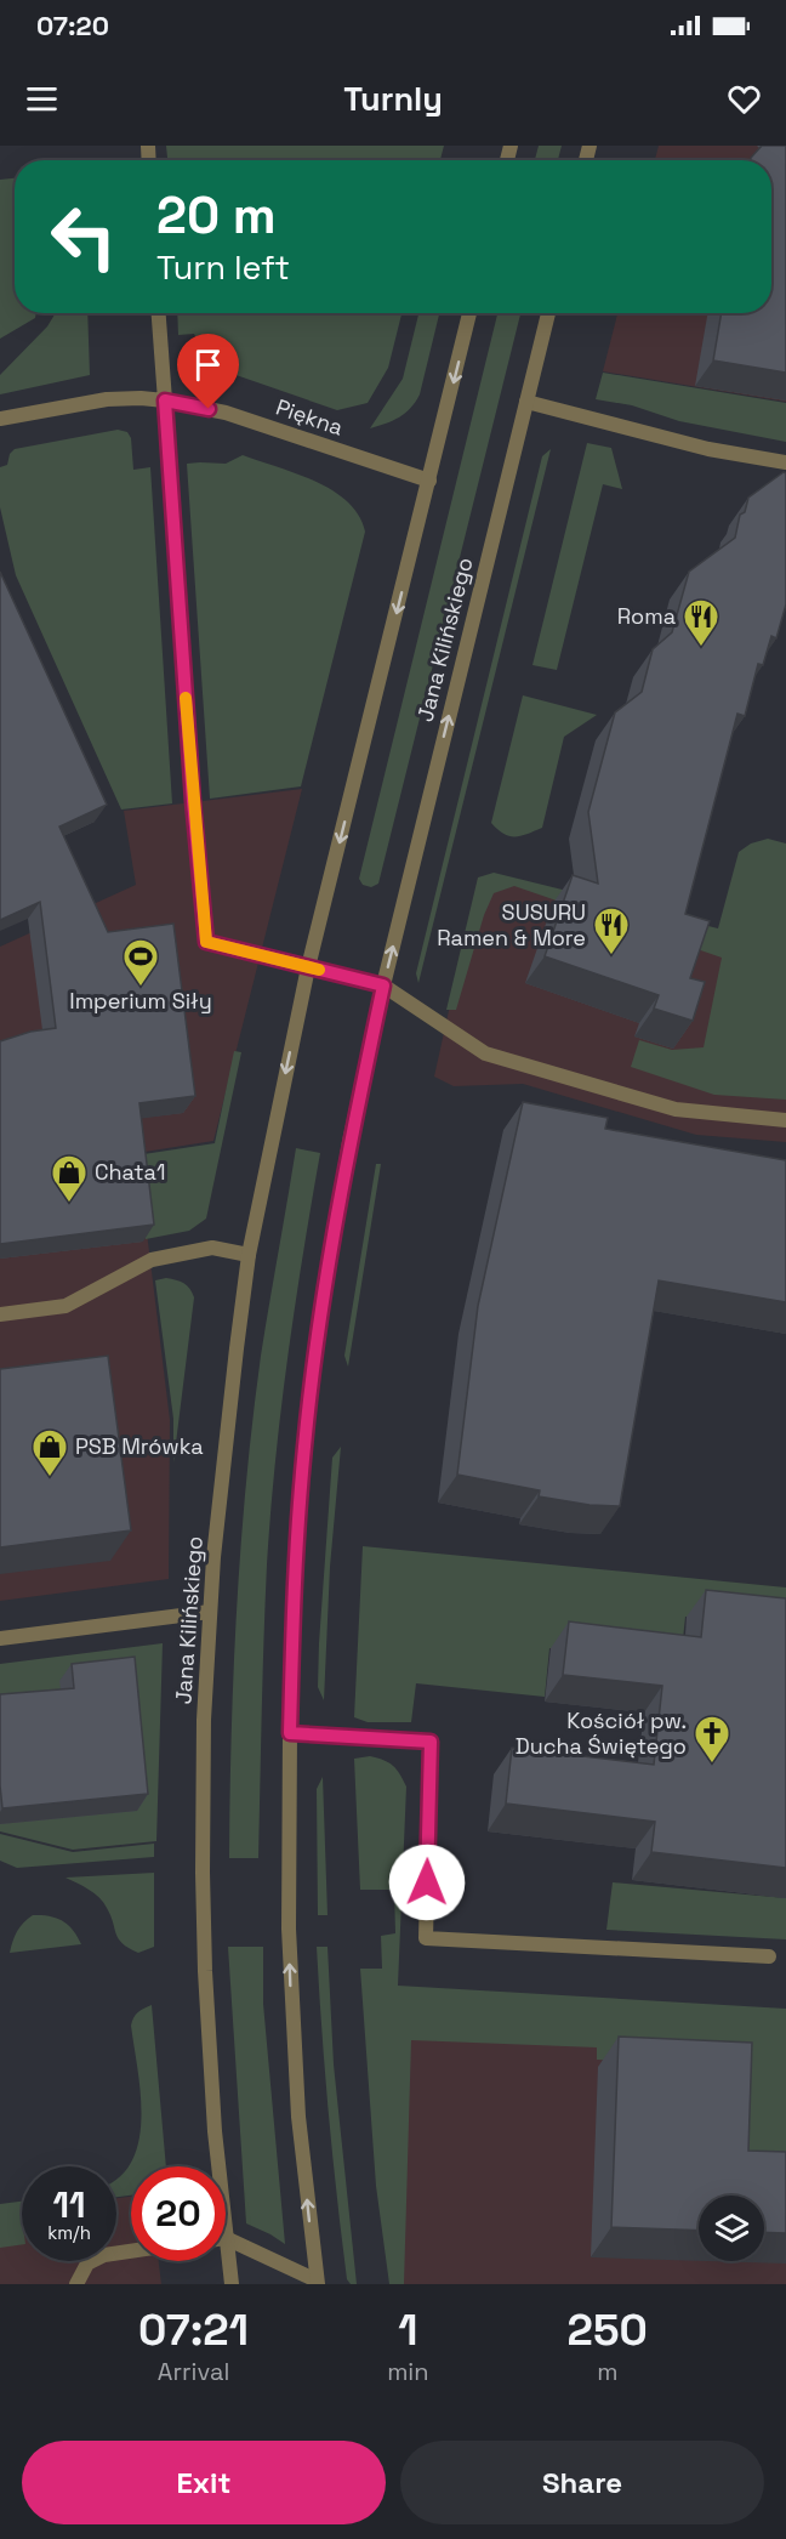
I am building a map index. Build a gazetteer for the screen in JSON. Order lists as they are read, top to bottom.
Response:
{
  "streets": {
    "street": ["Piękna", "Jana Kilińskiego"]
  },
  "crossings": [
    ["Piękna", "Jana Kilińskiego"]
  ],
  "places": {
    "restaurant": ["Roma", "SUSURU Ramen & More"],
    "sports": ["Imperium Siły"],
    "shop": ["Chata1", "PSB Mrówka"],
    "church": ["Kościół pw. Ducha Świętego"]
  },
  "page": {
    "status": "07:20",
    "header": "Turnly",
    "turn": ["20 m", "Turn left"],
    "speed": "11 km/h",
    "limit": "20",
    "eta": [
      "07:21",
      "Arrival",
      "1",
      "min",
      "250",
      "m"
    ],
    "buttons": ["Exit", "Share"]
  }
}
